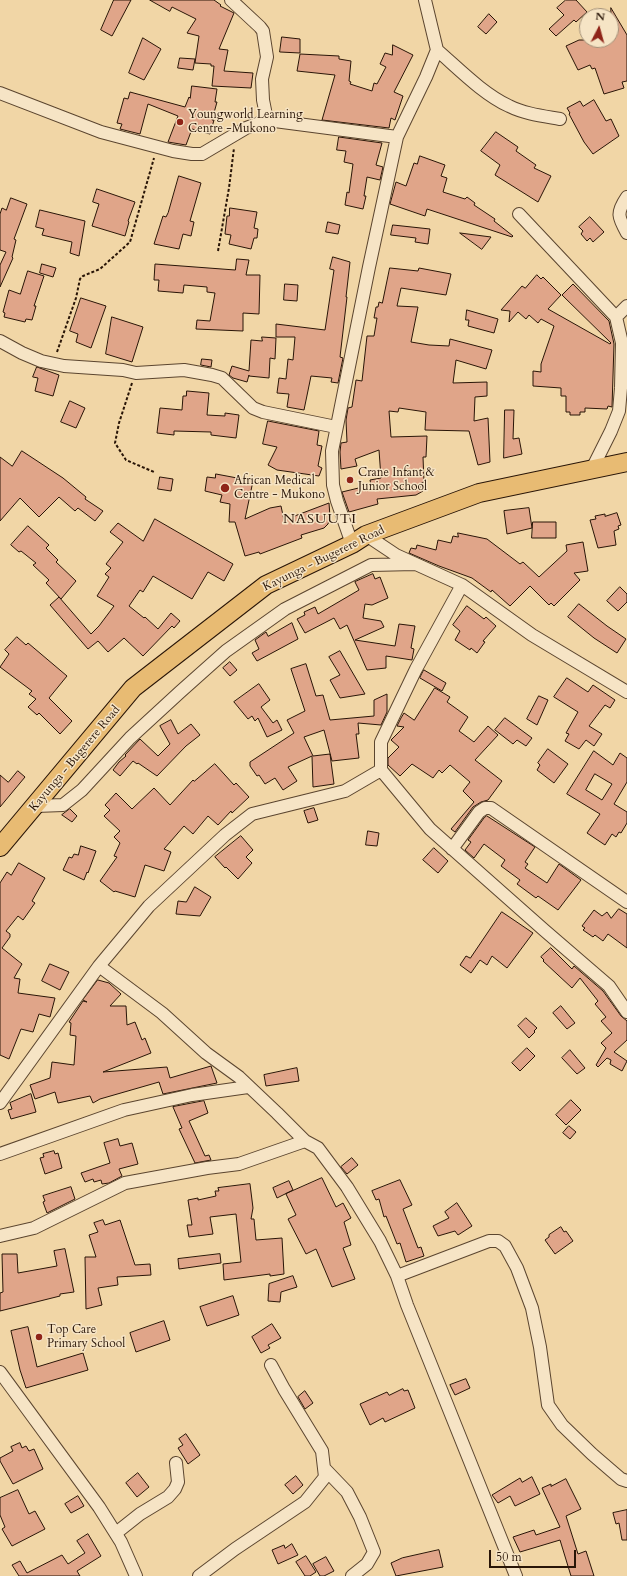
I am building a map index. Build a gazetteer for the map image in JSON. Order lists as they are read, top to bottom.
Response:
{
  "streets": {
    "main road": ["Kayunga - Bugerere Road"]
  },
  "districts": ["NASUUTI"],
  "places": [
    "Youngworld Learning Centre -Mukono",
    "Crane Infant & Junior School",
    "African Medical Centre - Mukono",
    "Top Care Primary School"
  ],
  "scale_bar": "50 m",
  "north": "top"
}
